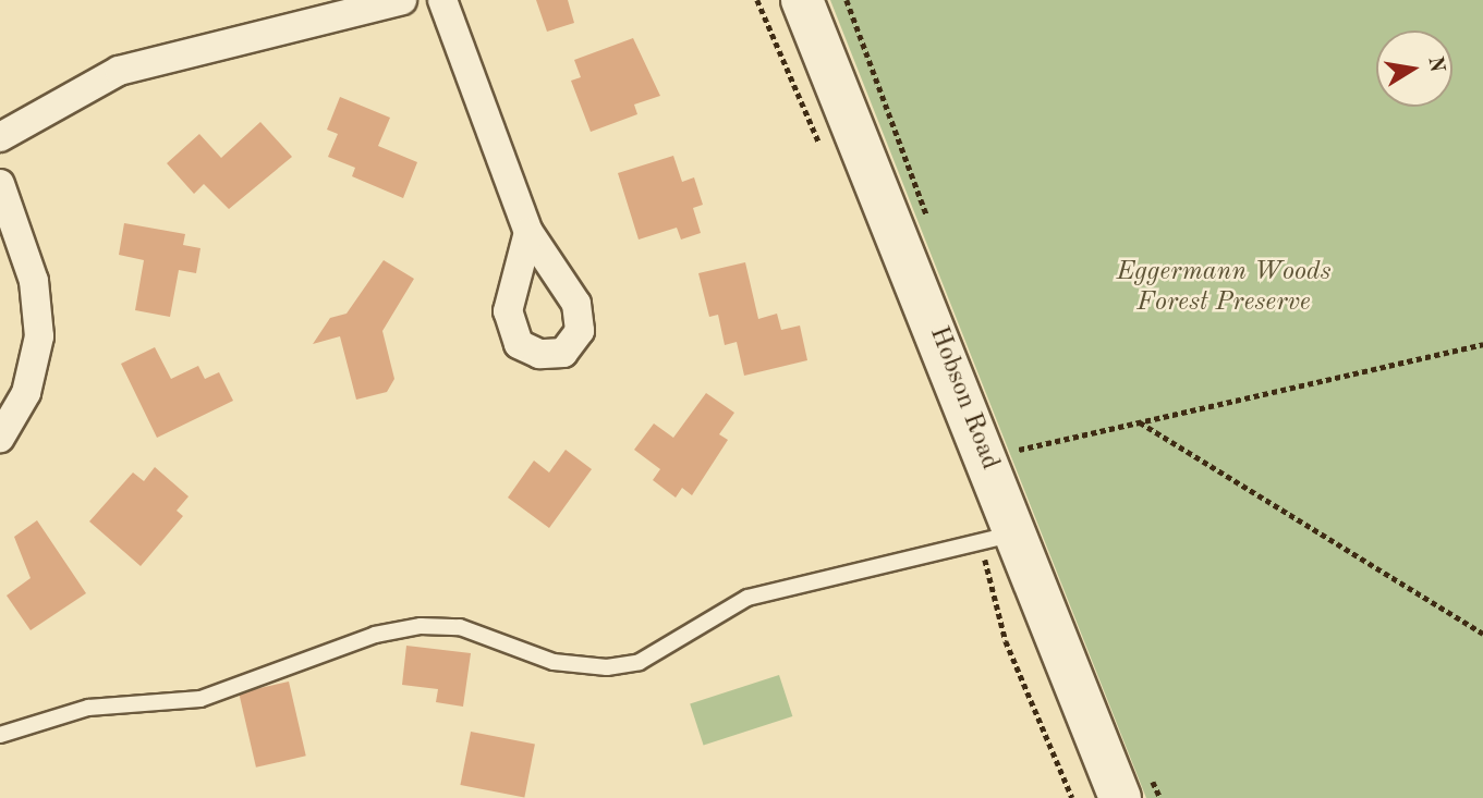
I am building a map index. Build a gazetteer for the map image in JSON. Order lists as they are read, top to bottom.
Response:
{
  "streets": {
    "main road": ["Hobson Road"]
  },
  "parks": ["Eggermann Woods Forest Preserve"],
  "north": "right"
}
